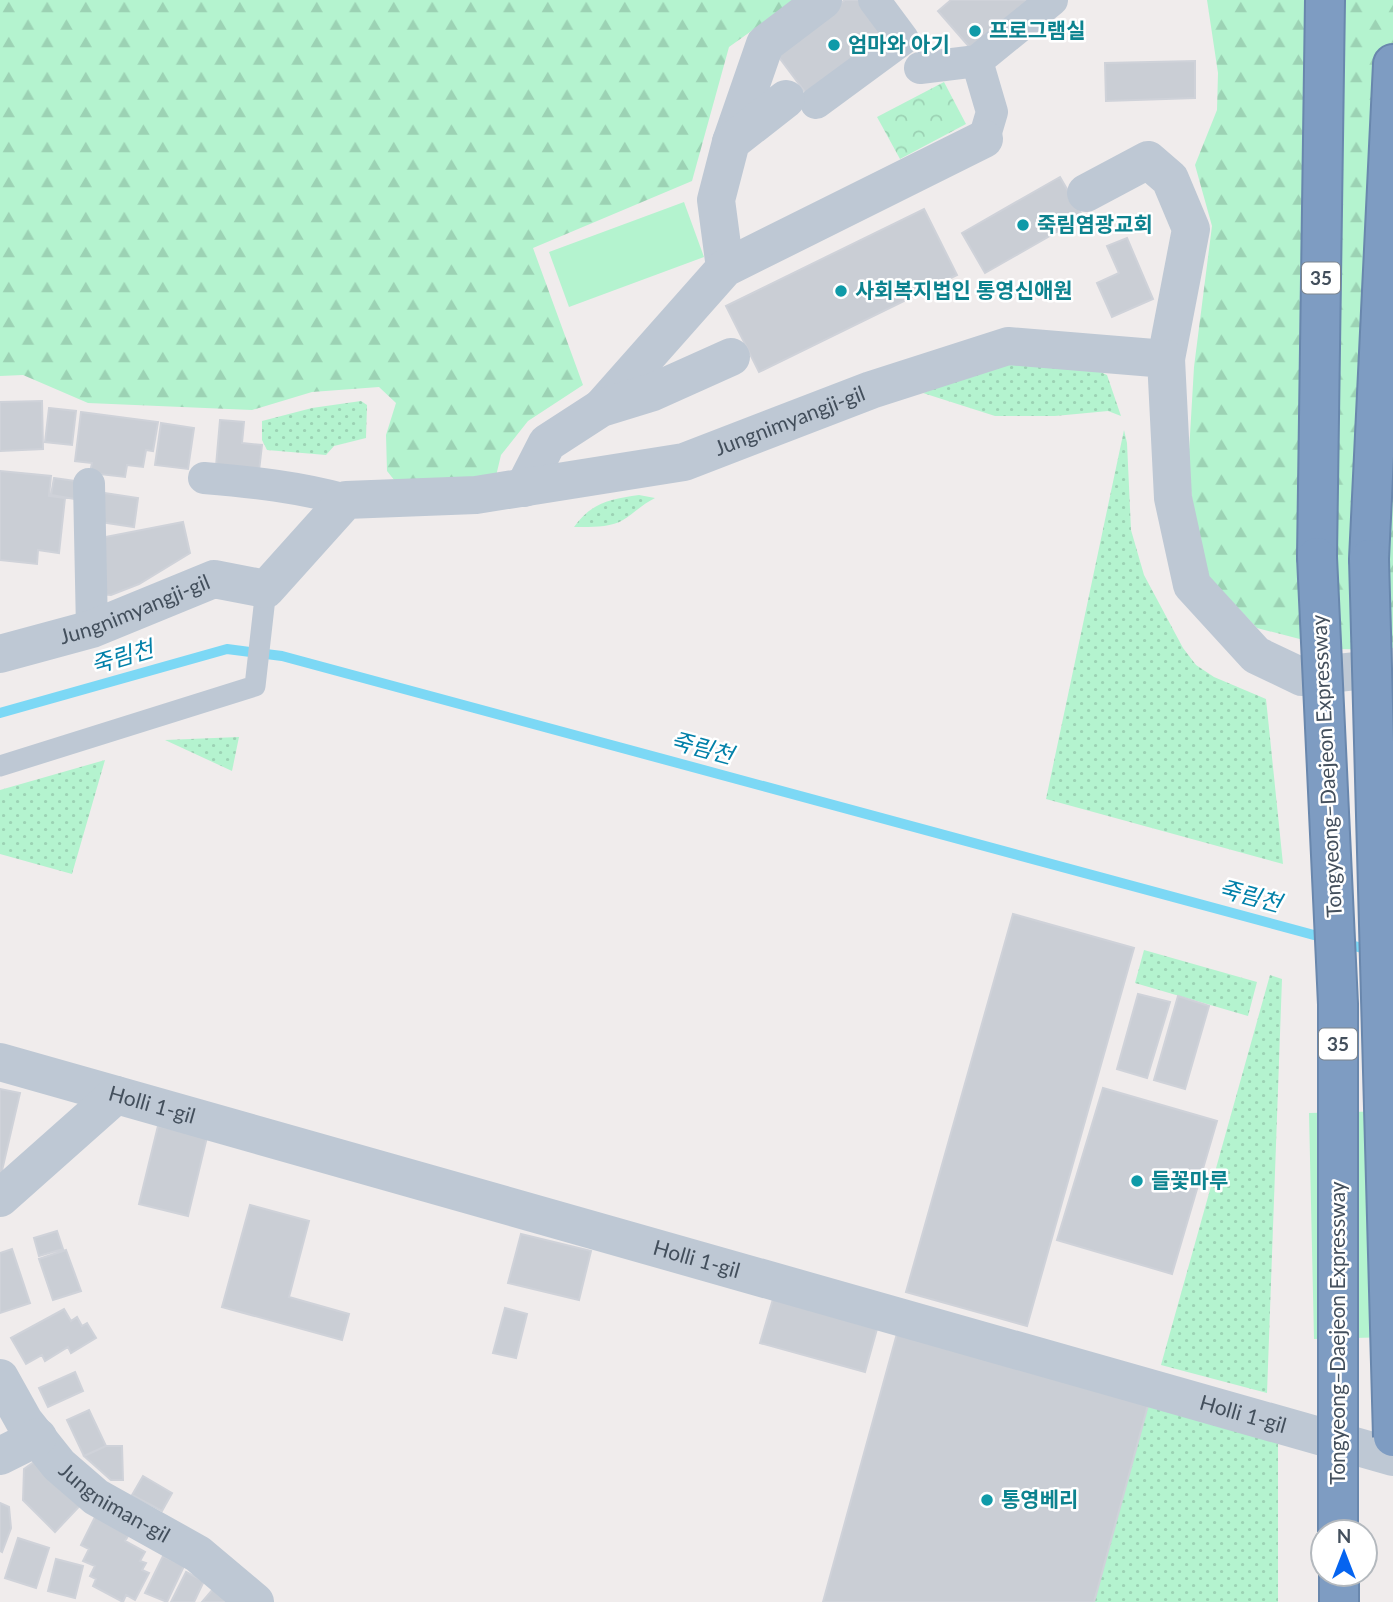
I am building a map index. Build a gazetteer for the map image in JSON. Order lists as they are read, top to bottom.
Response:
{
  "streets": {
    "highway": ["35", "Tongyeong–Daejeon Expressway"],
    "street": ["Jungnimyangji-gil", "Holli 1-gil", "Jungniman-gil"]
  },
  "water": ["죽림천"],
  "places": [
    "프로그램실",
    "엄마와 아기",
    "죽림염광교회",
    "사회복지법인 통영신애원",
    "들꽃마루",
    "통영베리"
  ],
  "north": "top"
}
